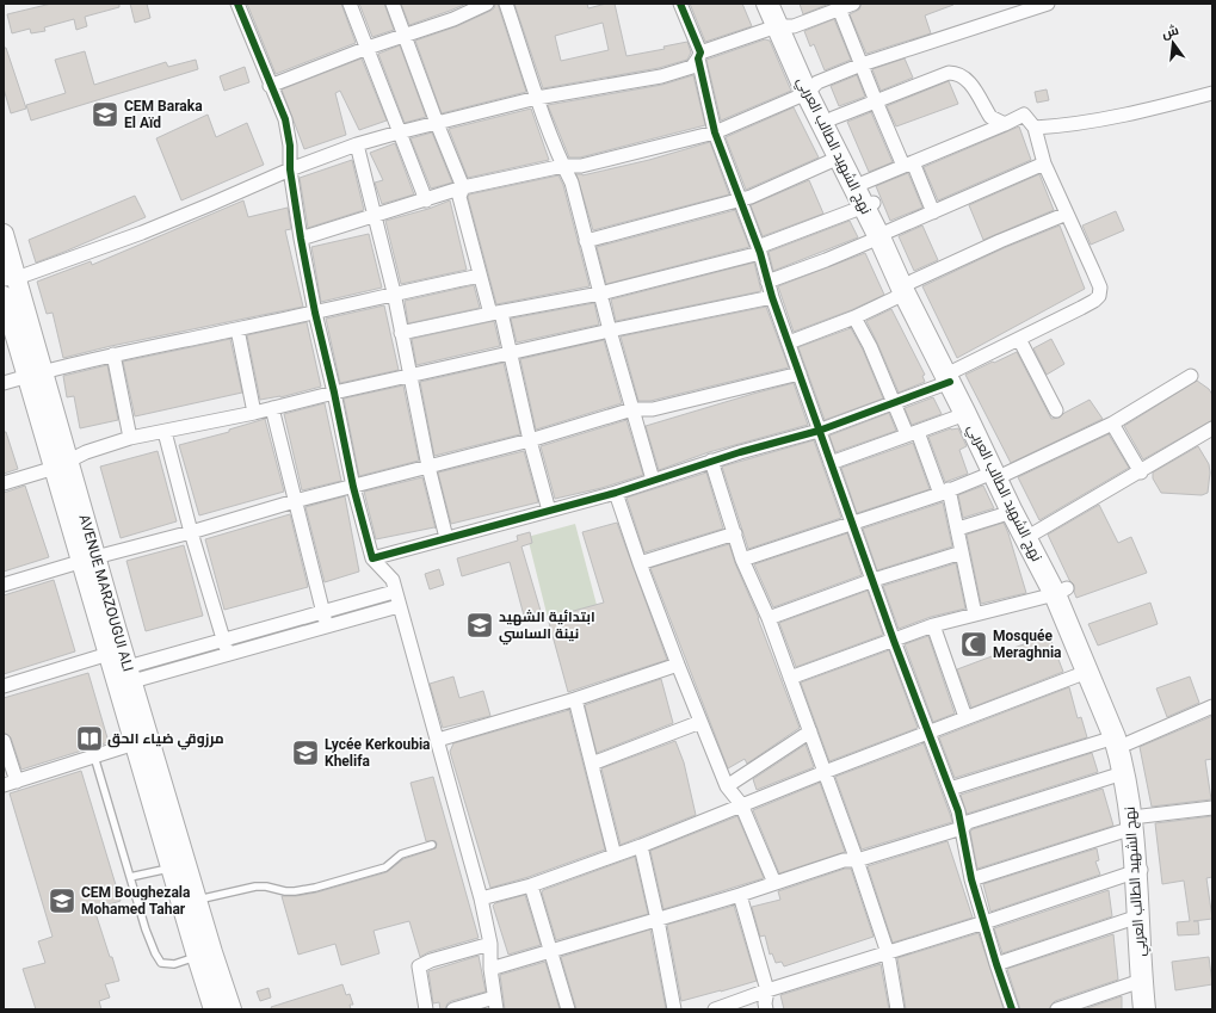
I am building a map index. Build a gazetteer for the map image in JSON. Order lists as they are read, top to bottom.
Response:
{
  "streets": {
    "main road": ["نهج الشهيد الطالب العربي", "AVENUE MARZOUGUI ALI"]
  },
  "places": {
    "school or university": [
      "CEM Baraka El Aïd",
      "ابتدائية الشهيد نينة الساسي",
      "Lycée Kerkoubia Khelifa",
      "CEM Boughezala Mohamed Tahar"
    ],
    "mosque": ["Mosquée Meraghnia"],
    "library": ["مرزوقي ضياء الحق"]
  },
  "north": "top"
}
